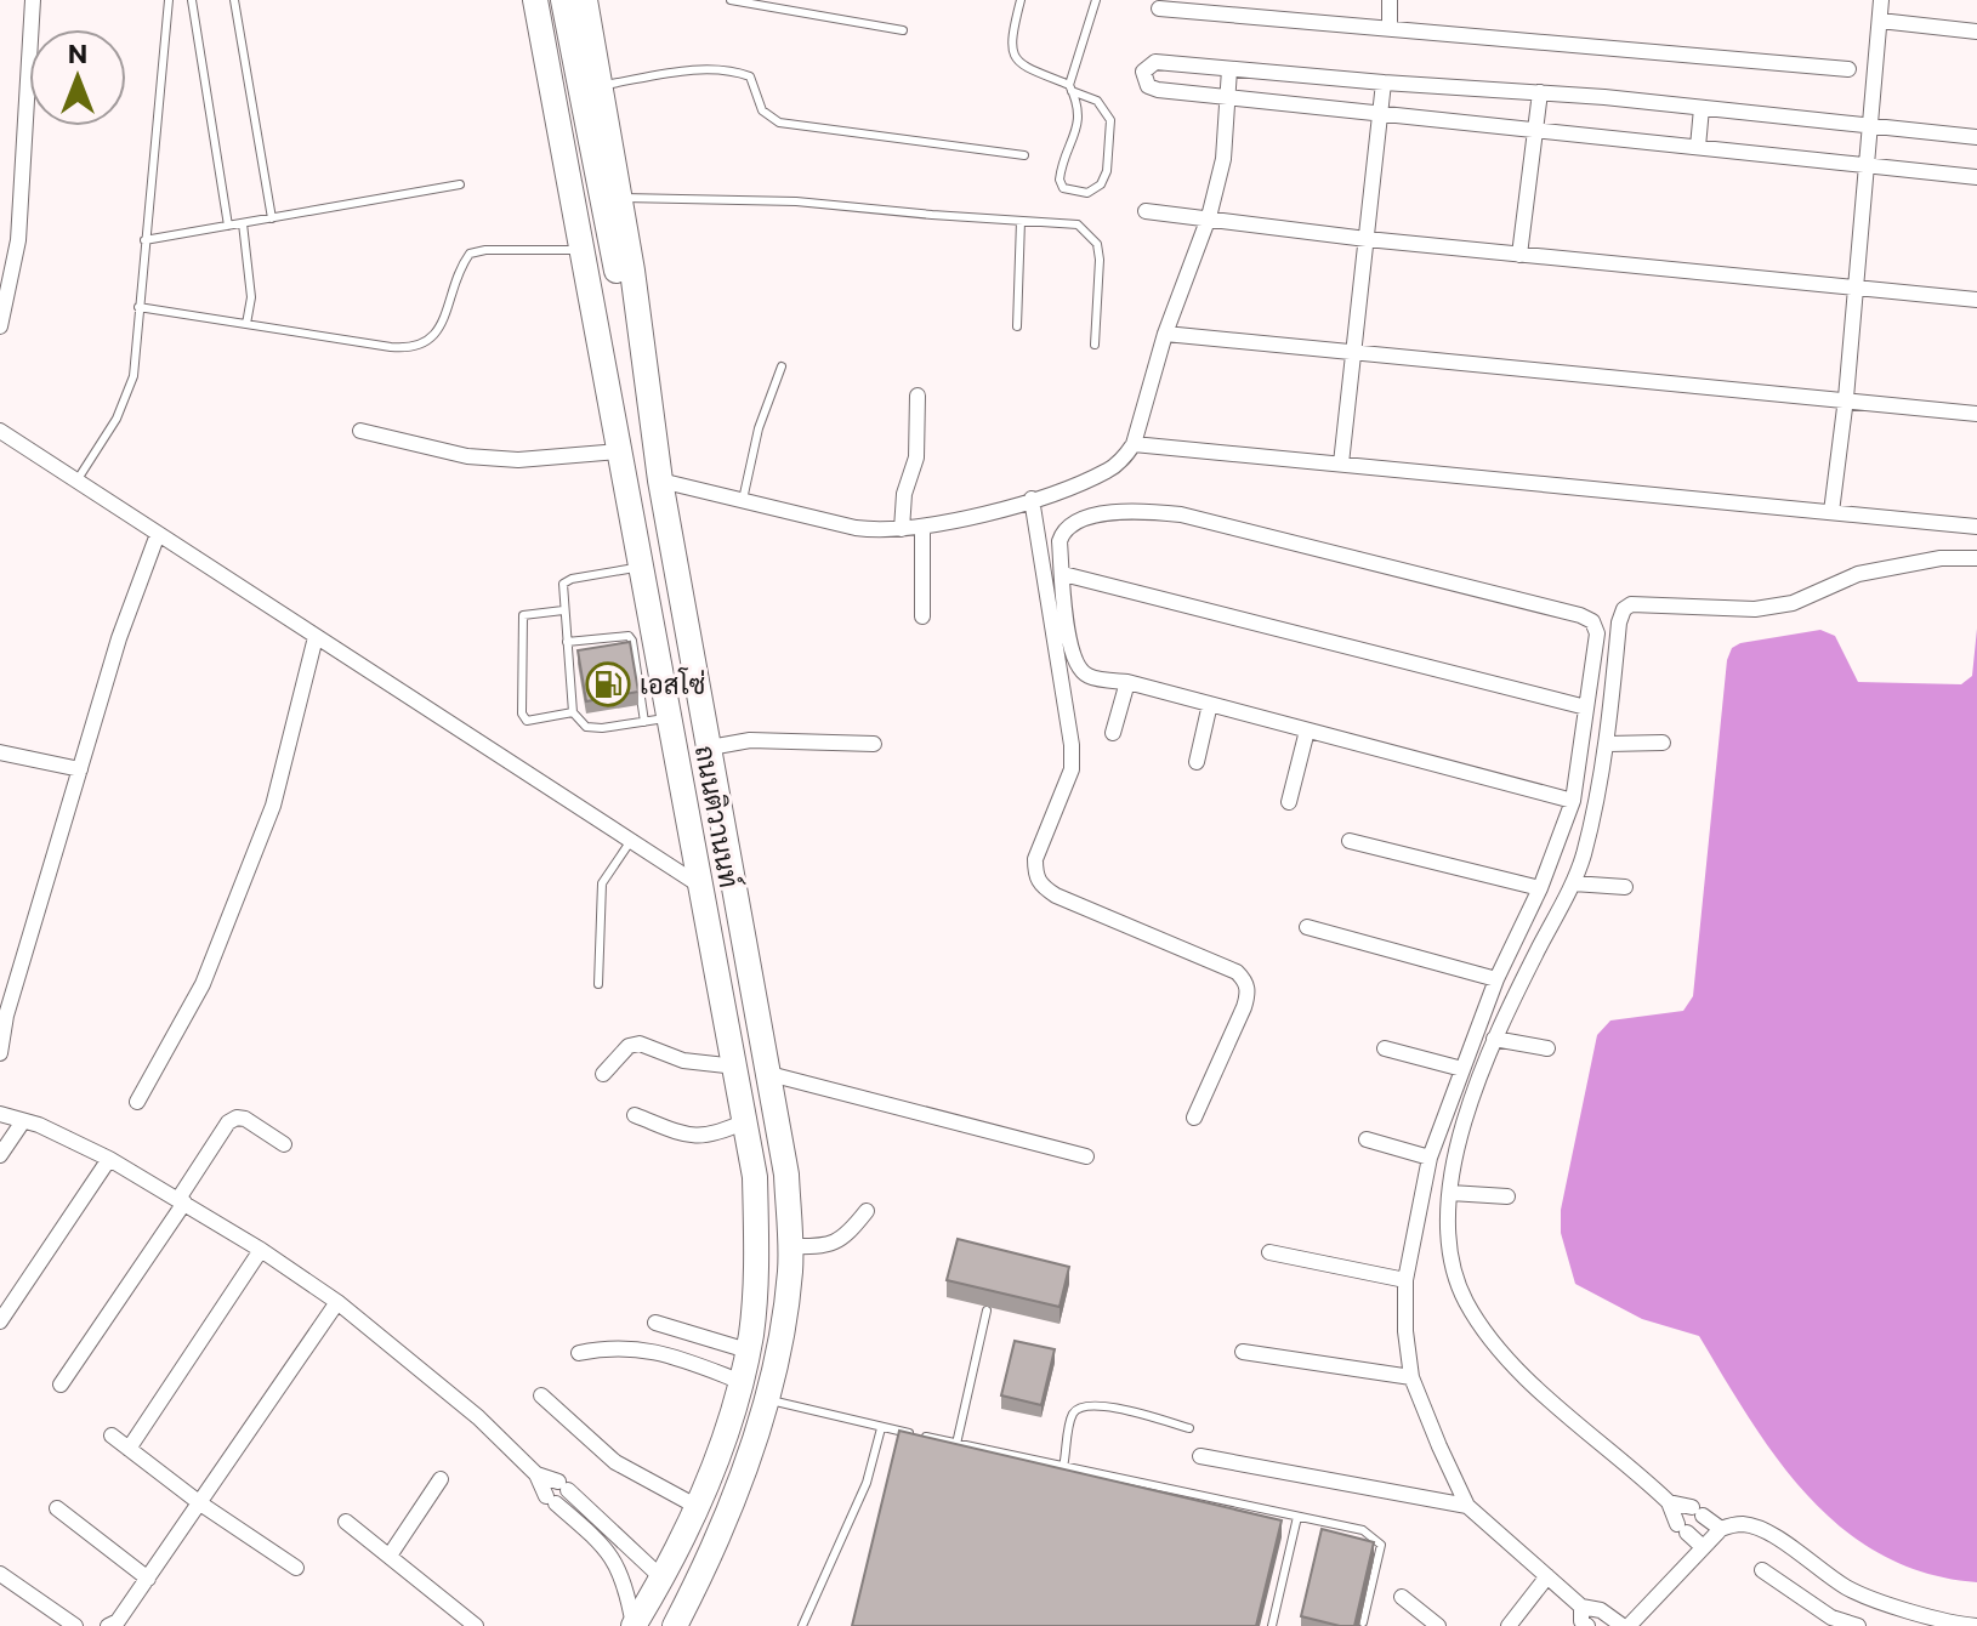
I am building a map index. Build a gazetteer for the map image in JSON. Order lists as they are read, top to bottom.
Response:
{
  "streets": {
    "main road": ["ถนนติวานนท์"]
  },
  "places": {
    "fuel station": ["เอสโซ่"]
  },
  "north": "top"
}
